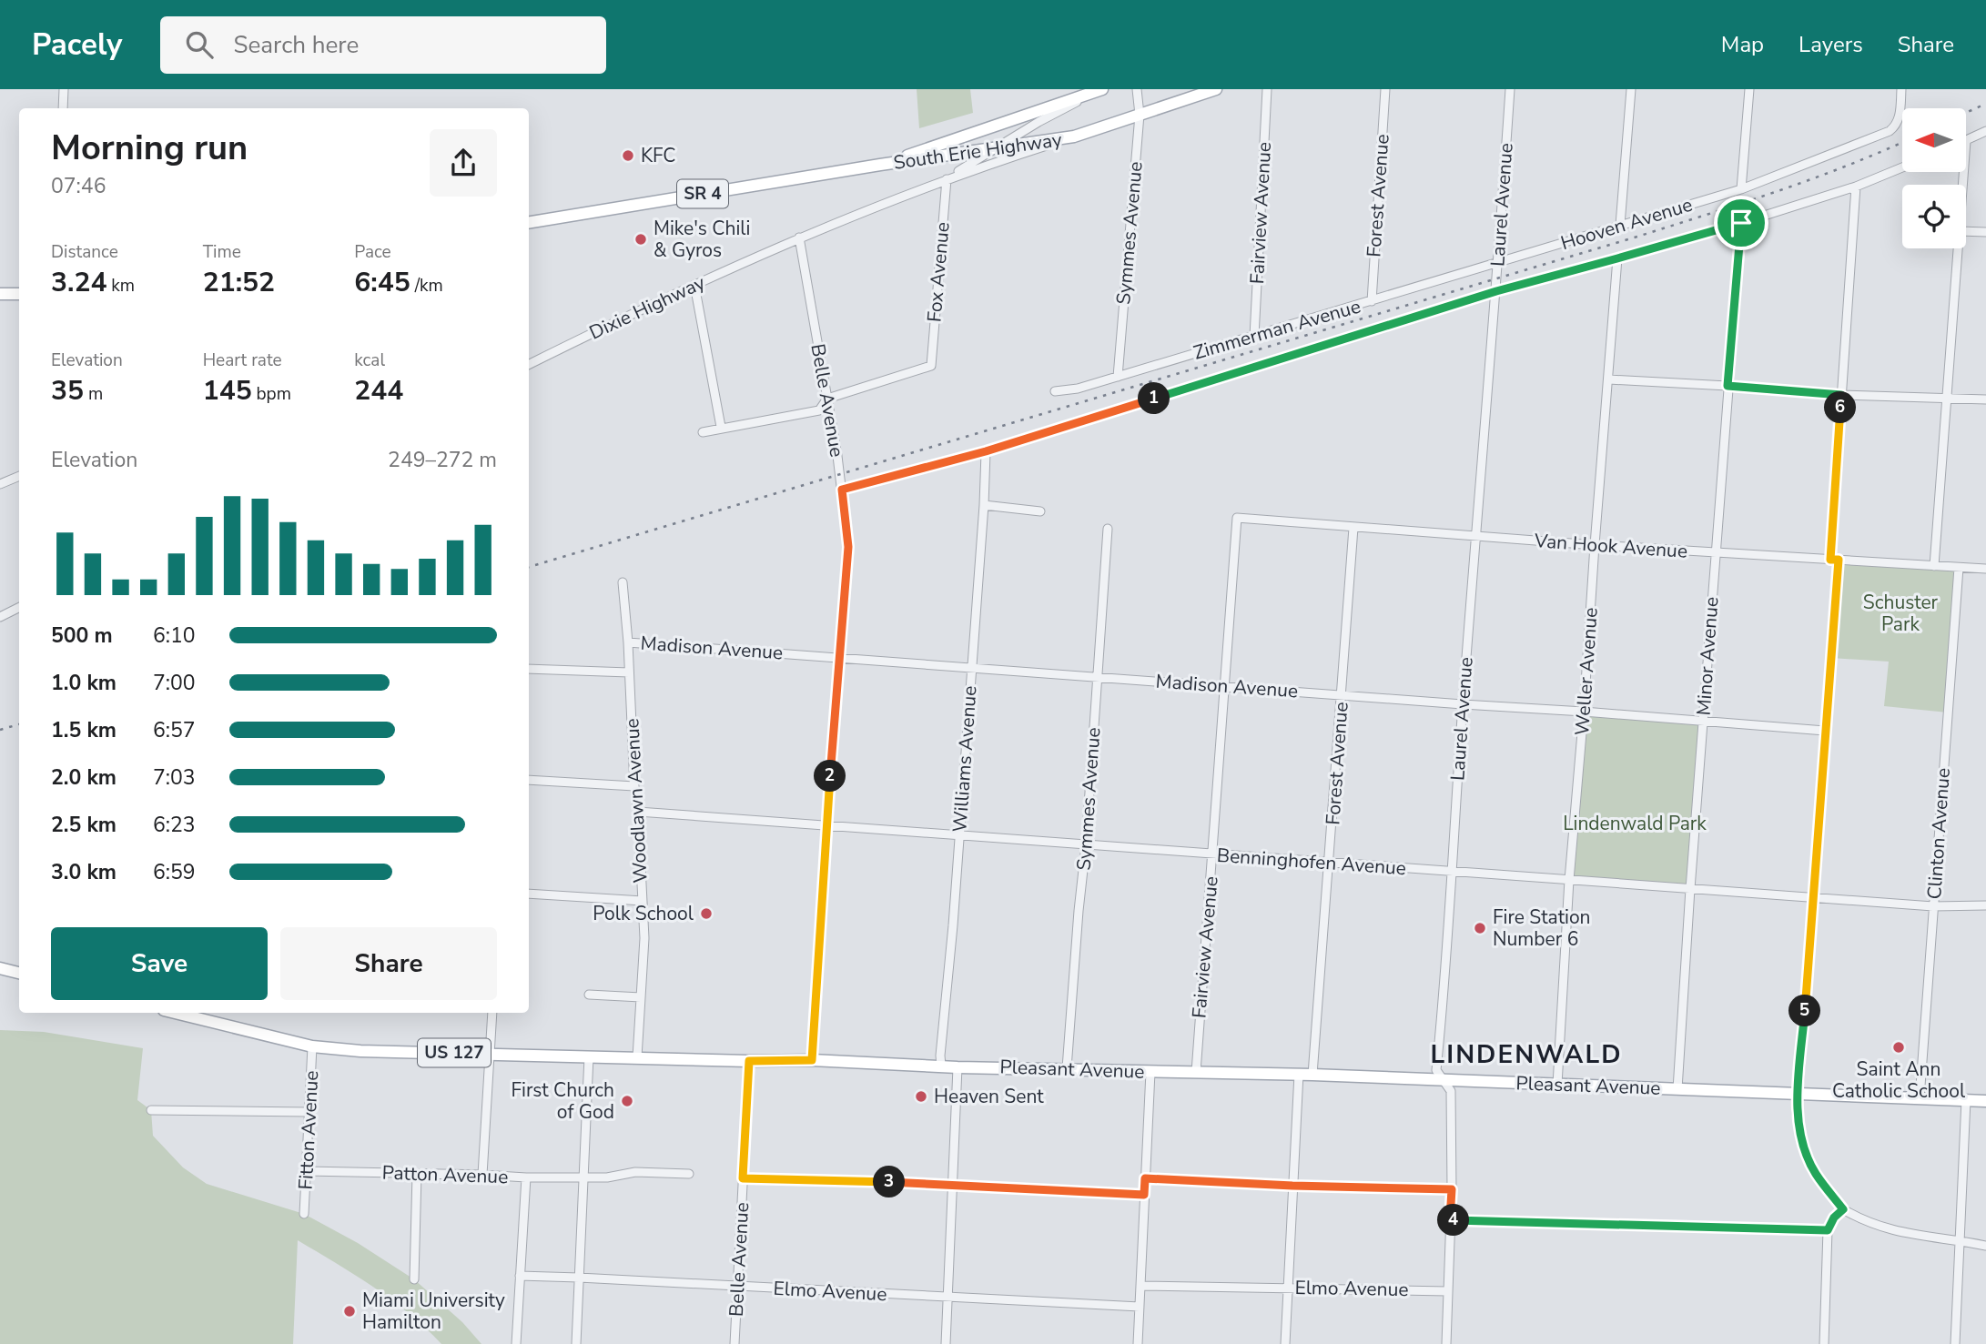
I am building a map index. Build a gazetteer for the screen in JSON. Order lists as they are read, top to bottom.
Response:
{
  "streets": {
    "main road": [
      "South Erie Highway",
      "SR 4",
      "Dixie Highway",
      "US 127",
      "Pleasant Avenue"
    ],
    "street": [
      "Forest Avenue",
      "Laurel Avenue",
      "Fairview Avenue",
      "Hooven Avenue",
      "Symmes Avenue",
      "Fox Avenue",
      "Zimmerman Avenue",
      "Belle Avenue",
      "Van Hook Avenue",
      "Madison Avenue",
      "Minor Avenue",
      "Weller Avenue",
      "Williams Avenue",
      "Woodlawn Avenue",
      "Clinton Avenue",
      "Benninghofen Avenue",
      "Fitton Avenue",
      "Patton Avenue",
      "Elmo Avenue"
    ]
  },
  "crossings": [
    ["South Erie Highway", "Dixie Highway"],
    ["Forest Avenue", "Zimmerman Avenue"],
    ["Forest Avenue", "Van Hook Avenue"],
    ["Forest Avenue", "Madison Avenue"],
    ["Forest Avenue", "Benninghofen Avenue"],
    ["Forest Avenue", "Pleasant Avenue"],
    ["Laurel Avenue", "Hooven Avenue"],
    ["Laurel Avenue", "Zimmerman Avenue"],
    ["Laurel Avenue", "Van Hook Avenue"],
    ["Laurel Avenue", "Madison Avenue"],
    ["Laurel Avenue", "Benninghofen Avenue"],
    ["Laurel Avenue", "Pleasant Avenue"],
    ["Laurel Avenue", "Elmo Avenue"],
    ["Fairview Avenue", "Zimmerman Avenue"],
    ["Fairview Avenue", "Van Hook Avenue"],
    ["Fairview Avenue", "Madison Avenue"],
    ["Fairview Avenue", "Benninghofen Avenue"],
    ["Fairview Avenue", "Pleasant Avenue"],
    ["Hooven Avenue", "Zimmerman Avenue"],
    ["Symmes Avenue", "Dixie Highway"],
    ["Symmes Avenue", "Zimmerman Avenue"],
    ["Symmes Avenue", "Madison Avenue"],
    ["Symmes Avenue", "Benninghofen Avenue"],
    ["Symmes Avenue", "Pleasant Avenue"],
    ["Fox Avenue", "Dixie Highway"],
    ["Fox Avenue", "Belle Avenue"],
    ["Dixie Highway", "Belle Avenue"],
    ["Zimmerman Avenue", "Belle Avenue"],
    ["Zimmerman Avenue", "Minor Avenue"],
    ["Zimmerman Avenue", "Weller Avenue"],
    ["Zimmerman Avenue", "Williams Avenue"],
    ["Belle Avenue", "Madison Avenue"],
    ["Belle Avenue", "Benninghofen Avenue"],
    ["Belle Avenue", "Pleasant Avenue"],
    ["Belle Avenue", "Elmo Avenue"],
    ["Van Hook Avenue", "Minor Avenue"],
    ["Van Hook Avenue", "Weller Avenue"],
    ["Van Hook Avenue", "Clinton Avenue"],
    ["Madison Avenue", "Minor Avenue"],
    ["Madison Avenue", "Weller Avenue"],
    ["Madison Avenue", "Williams Avenue"],
    ["Madison Avenue", "Woodlawn Avenue"],
    ["Minor Avenue", "Benninghofen Avenue"],
    ["Minor Avenue", "Pleasant Avenue"],
    ["Weller Avenue", "Benninghofen Avenue"],
    ["Weller Avenue", "Pleasant Avenue"],
    ["Williams Avenue", "Benninghofen Avenue"],
    ["Williams Avenue", "Pleasant Avenue"],
    ["Woodlawn Avenue", "Benninghofen Avenue"],
    ["Woodlawn Avenue", "Pleasant Avenue"],
    ["Clinton Avenue", "Benninghofen Avenue"],
    ["Clinton Avenue", "Pleasant Avenue"],
    ["Pleasant Avenue", "Fitton Avenue"],
    ["Fitton Avenue", "Patton Avenue"]
  ],
  "districts": ["LINDENWALD"],
  "parks": ["Schuster Park", "Lindenwald Park"],
  "places": [
    "KFC",
    "Mike's Chili & Gyros",
    "Polk School",
    "Fire Station Number 6",
    "Saint Ann Catholic School",
    "Heaven Sent",
    "First Church of God",
    "Miami University Hamilton"
  ],
  "north": "left",
  "page": {
    "header": "Pacely",
    "search": "Search here",
    "nav": ["Map", "Layers", "Share"],
    "heading": ["Morning run", "07:46"],
    "stats": [
      ["Distance", "3.24 km"],
      ["Time", "21:52"],
      ["Pace", "6:45 /km"],
      ["Elevation", "35 m"],
      ["Heart rate", "145 bpm"],
      ["kcal", "244"]
    ],
    "pins": [
      "1",
      "6",
      "2",
      "5",
      "3",
      "4"
    ],
    "chart": ["Elevation", "249–272 m"],
    "list": [
      {
        "name": "500 m",
        "note": "6:10"
      },
      {
        "name": "1.0 km",
        "note": "7:00"
      },
      {
        "name": "1.5 km",
        "note": "6:57"
      },
      {
        "name": "2.0 km",
        "note": "7:03"
      },
      {
        "name": "2.5 km",
        "note": "6:23"
      },
      {
        "name": "3.0 km",
        "note": "6:59"
      }
    ],
    "buttons": ["Save", "Share"]
  }
}
